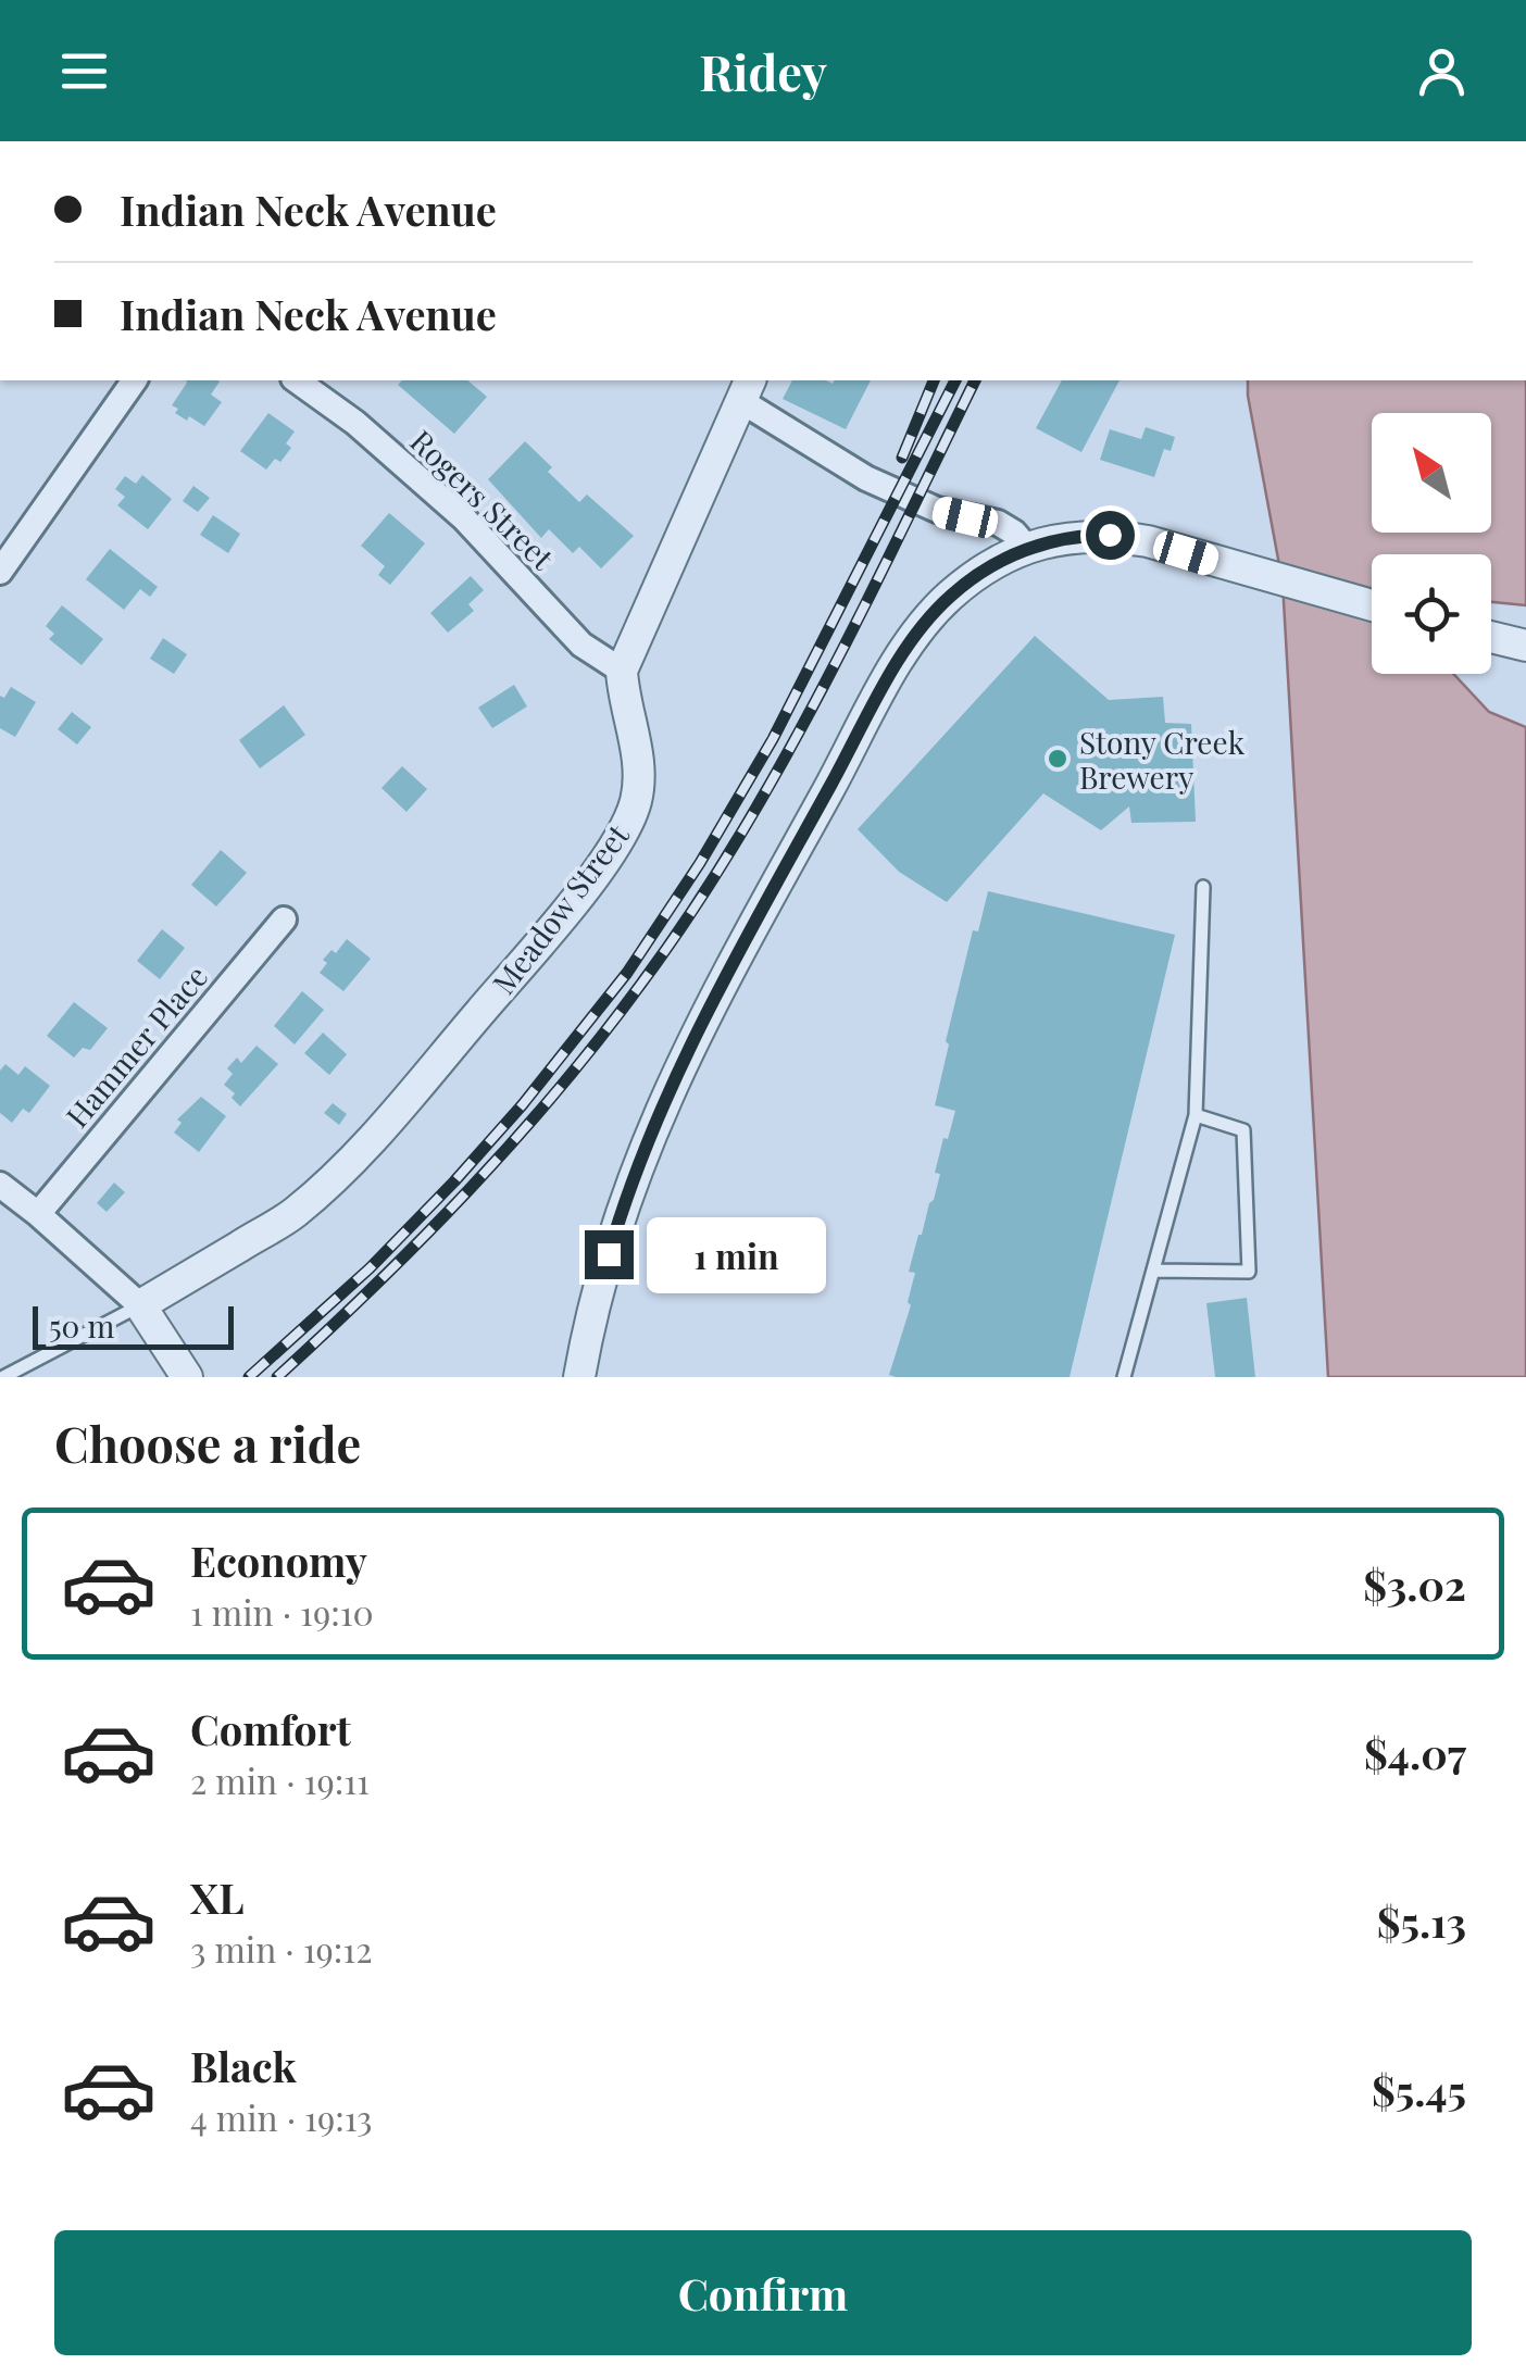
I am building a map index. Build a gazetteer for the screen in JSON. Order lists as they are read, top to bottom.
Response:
{
  "streets": {
    "street": ["Rogers Street", "Meadow Street", "Hammer Place"]
  },
  "crossings": [
    ["Rogers Street", "Meadow Street"]
  ],
  "places": ["Stony Creek Brewery"],
  "scale_bar": "50 m",
  "north": "top left",
  "page": {
    "header": "Ridey",
    "banner": ["Indian Neck Avenue", "Indian Neck Avenue"],
    "bubble": "1 min",
    "scale": "50 m",
    "heading": "Choose a ride",
    "list": [
      {
        "name": "Economy",
        "note": "1 min · 19:10",
        "value": "$3.02"
      },
      {
        "name": "Comfort",
        "note": "2 min · 19:11",
        "value": "$4.07"
      },
      {
        "name": "XL",
        "note": "3 min · 19:12",
        "value": "$5.13"
      },
      {
        "name": "Black",
        "note": "4 min · 19:13",
        "value": "$5.45"
      }
    ],
    "buttons": "Confirm"
  }
}
